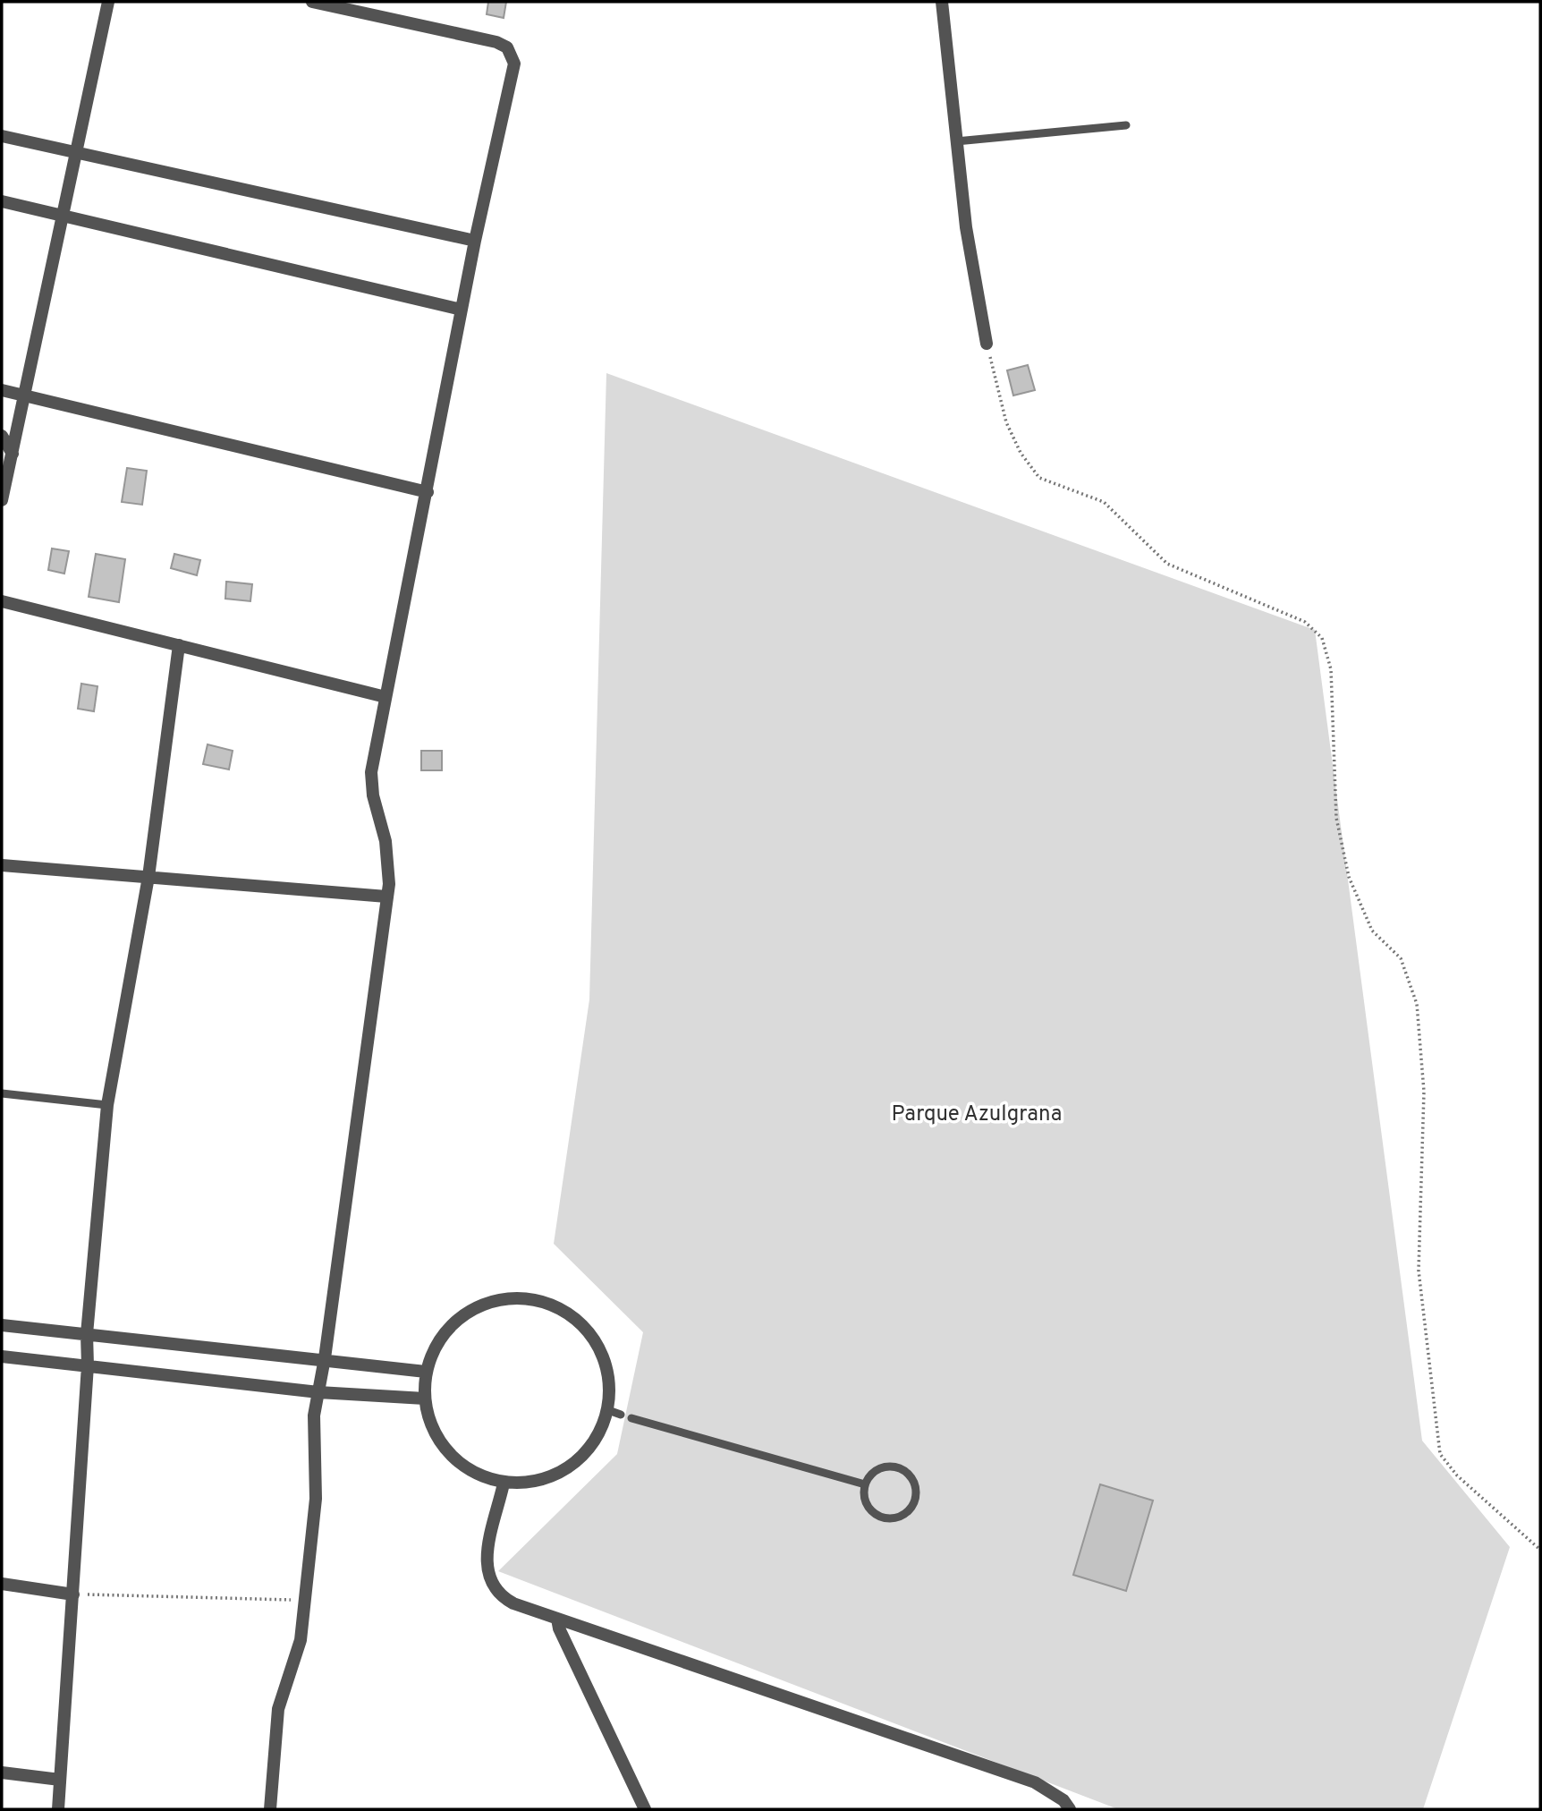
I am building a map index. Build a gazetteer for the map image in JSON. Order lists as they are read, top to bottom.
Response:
{
  "parks": ["Parque Azulgrana"]
}
